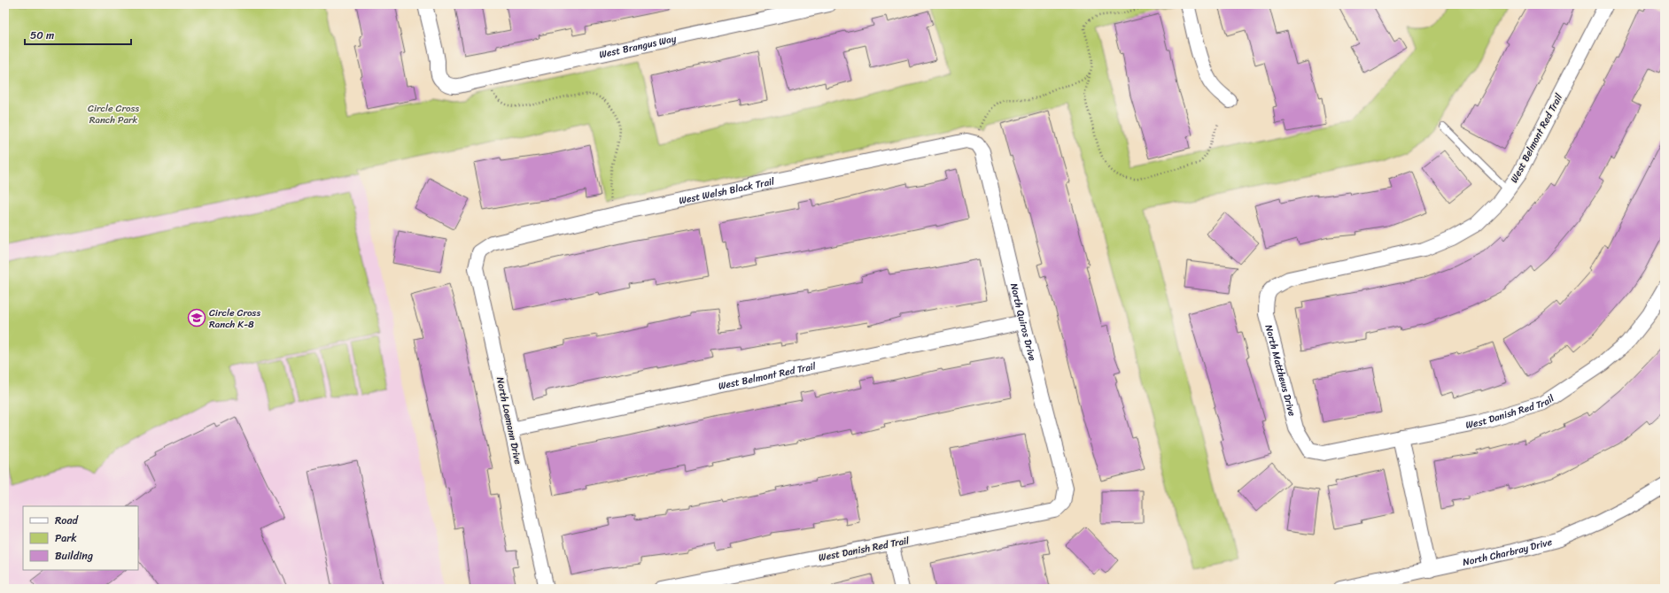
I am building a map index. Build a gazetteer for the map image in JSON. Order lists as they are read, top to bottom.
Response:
{
  "streets": {
    "street": [
      "West Brangus Way",
      "West Belmont Red Trail",
      "West Welsh Black Trail",
      "North Quiros Drive",
      "North Matthews Drive",
      "West Danish Red Trail",
      "North Loemann Drive",
      "North Charbray Drive"
    ]
  },
  "crossings": [
    ["West Belmont Red Trail", "North Quiros Drive"],
    ["West Belmont Red Trail", "North Matthews Drive"],
    ["West Belmont Red Trail", "North Loemann Drive"],
    ["West Welsh Black Trail", "North Quiros Drive"],
    ["West Welsh Black Trail", "North Loemann Drive"],
    ["North Quiros Drive", "West Danish Red Trail"],
    ["North Matthews Drive", "West Danish Red Trail"]
  ],
  "parks": ["Circle Cross Ranch Park"],
  "places": {
    "school or university": ["Circle Cross Ranch K-8"]
  },
  "legend": ["Road", "Park", "Building"],
  "scale_bar": "50 m"
}
